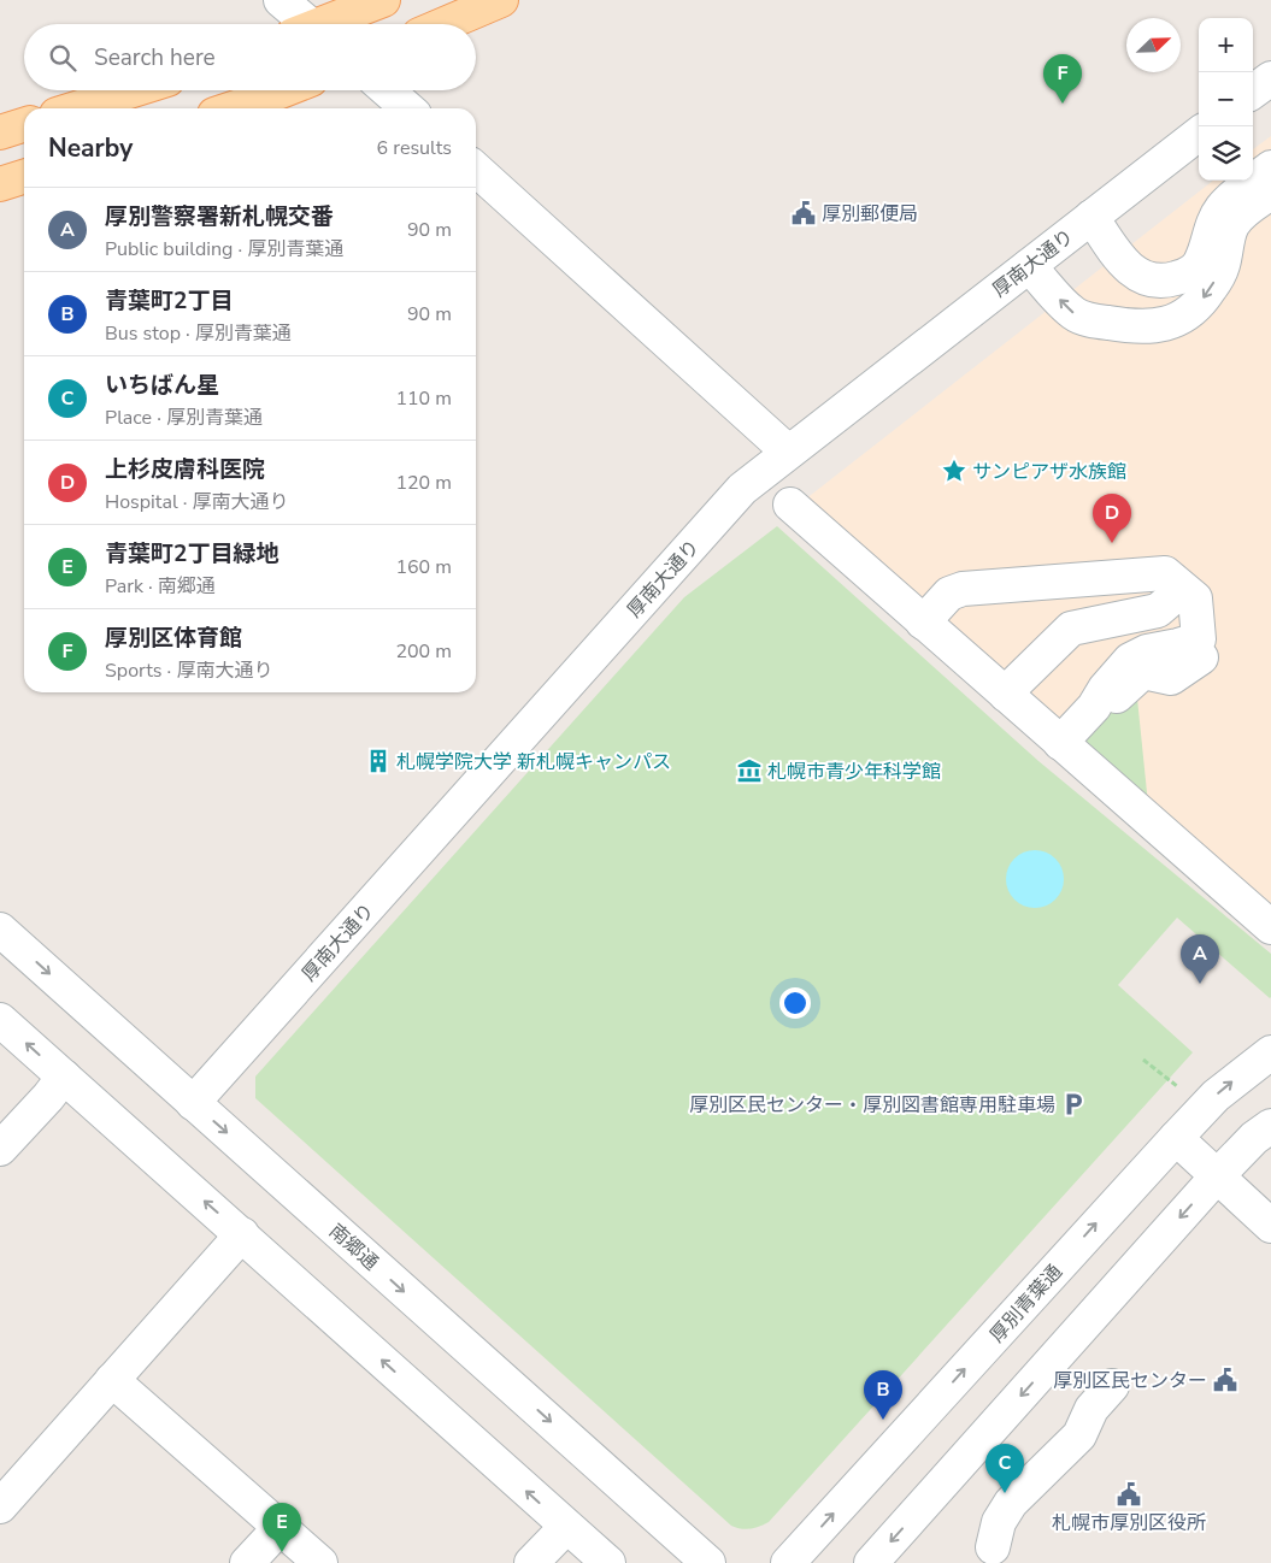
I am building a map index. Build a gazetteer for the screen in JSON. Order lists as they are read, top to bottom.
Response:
{
  "streets": {
    "street": ["厚南大通り", "南郷通", "厚別青葉通"]
  },
  "crossings": [
    ["厚南大通り", "南郷通"]
  ],
  "places": {
    "public building": ["厚別郵便局", "厚別区民センター", "札幌市厚別区役所"],
    "place": ["サンピアザ水族館"],
    "building": ["札幌学院大学 新札幌キャンパス"],
    "museum": ["札幌市青少年科学館"],
    "parking": ["厚別区民センター・厚別図書館専用駐車場"]
  },
  "north": "top right",
  "page": {
    "map_buttons": ["+", "−"],
    "search": "Search here",
    "pins": [
      "F",
      "D",
      "A",
      "B",
      "C",
      "E"
    ],
    "heading": ["Nearby", "6 results"],
    "list": [
      {
        "mark": "A",
        "name": "厚別警察署新札幌交番",
        "note": "Public building · 厚別青葉通",
        "value": "90 m"
      },
      {
        "mark": "B",
        "name": "青葉町2丁目",
        "note": "Bus stop · 厚別青葉通",
        "value": "90 m"
      },
      {
        "mark": "C",
        "name": "いちばん星",
        "note": "Place · 厚別青葉通",
        "value": "110 m"
      },
      {
        "mark": "D",
        "name": "上杉皮膚科医院",
        "note": "Hospital · 厚南大通り",
        "value": "120 m"
      },
      {
        "mark": "E",
        "name": "青葉町2丁目緑地",
        "note": "Park · 南郷通",
        "value": "160 m"
      },
      {
        "mark": "F",
        "name": "厚別区体育館",
        "note": "Sports · 厚南大通り",
        "value": "200 m"
      }
    ]
  }
}
